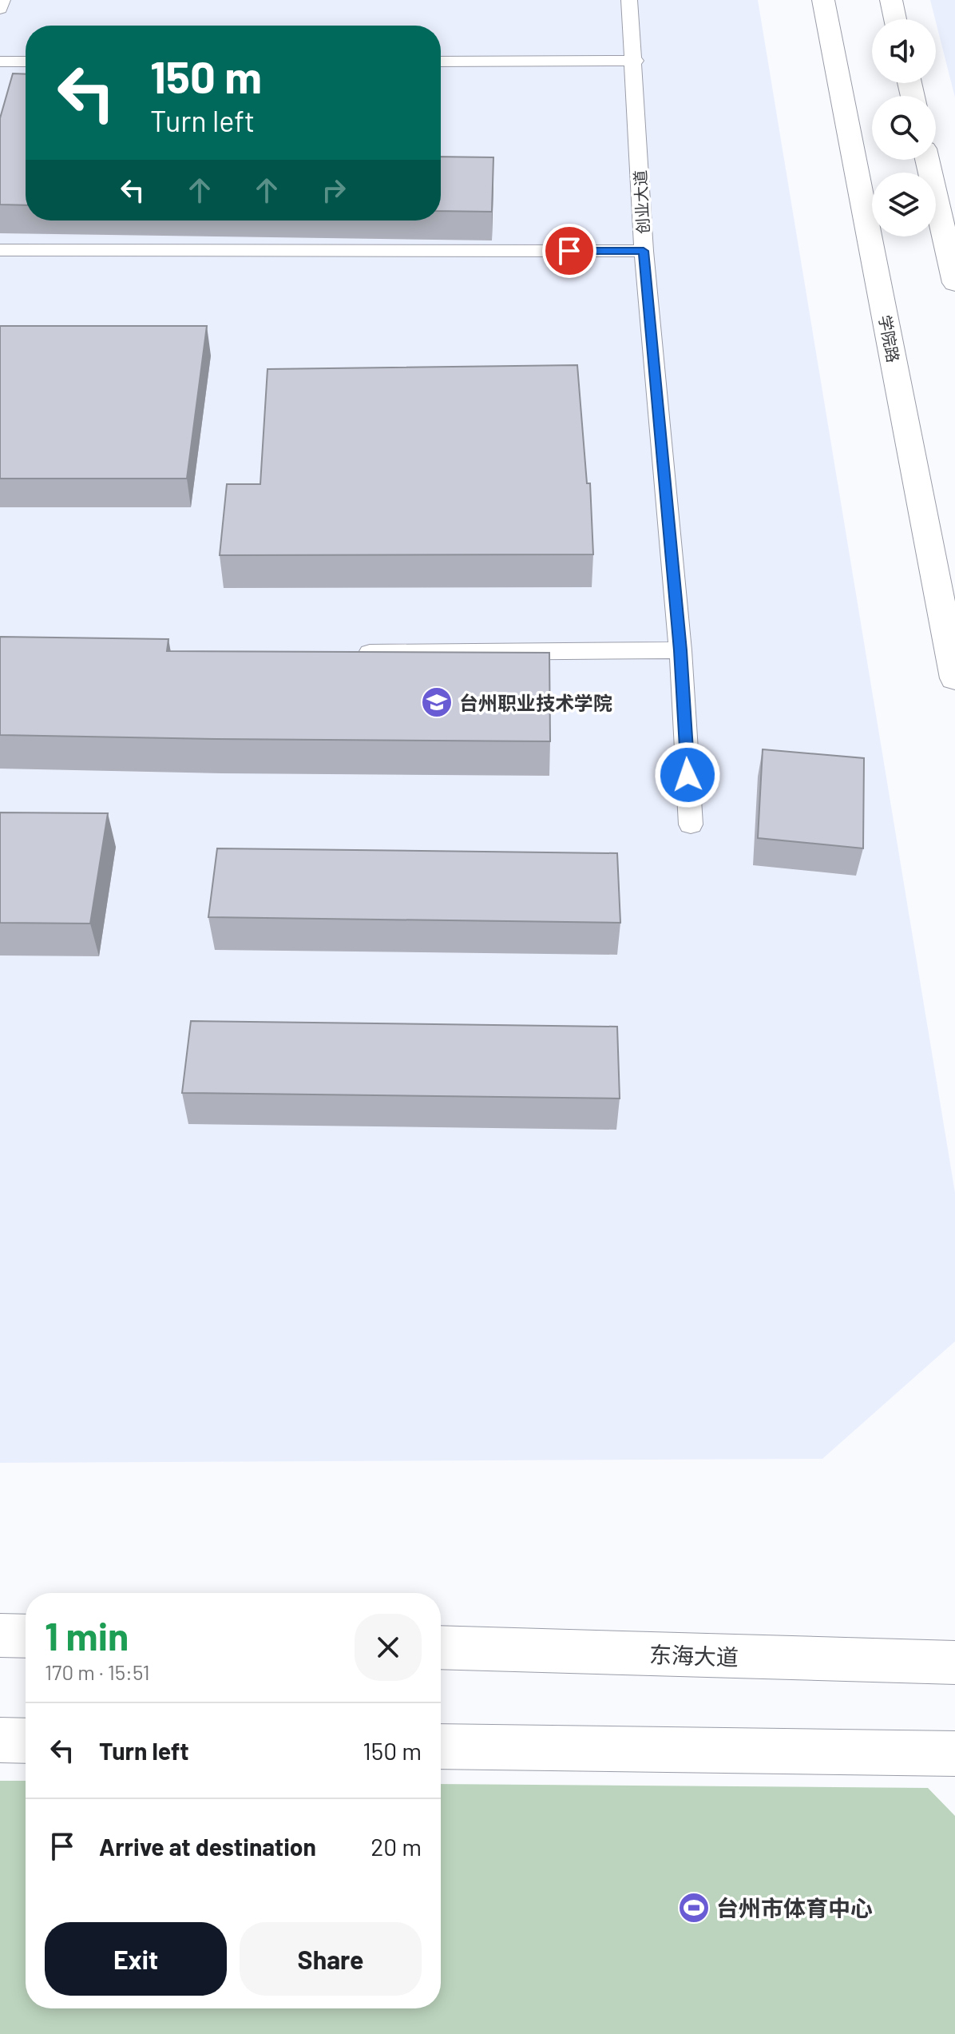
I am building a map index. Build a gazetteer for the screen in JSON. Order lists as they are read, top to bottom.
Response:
{
  "streets": {
    "main road": ["学院路", "东海大道"],
    "lane": ["创业大道"]
  },
  "places": {
    "school or university": ["台州职业技术学院"],
    "sports": ["台州市体育中心"]
  },
  "page": {
    "turn": ["150 m", "Turn left"],
    "heading": ["1 min", "170 m · 15:51"],
    "list": [
      {
        "name": "Turn left",
        "value": "150 m"
      },
      {
        "name": "Arrive at destination",
        "value": "20 m"
      }
    ],
    "buttons": ["Exit", "Share"]
  }
}
